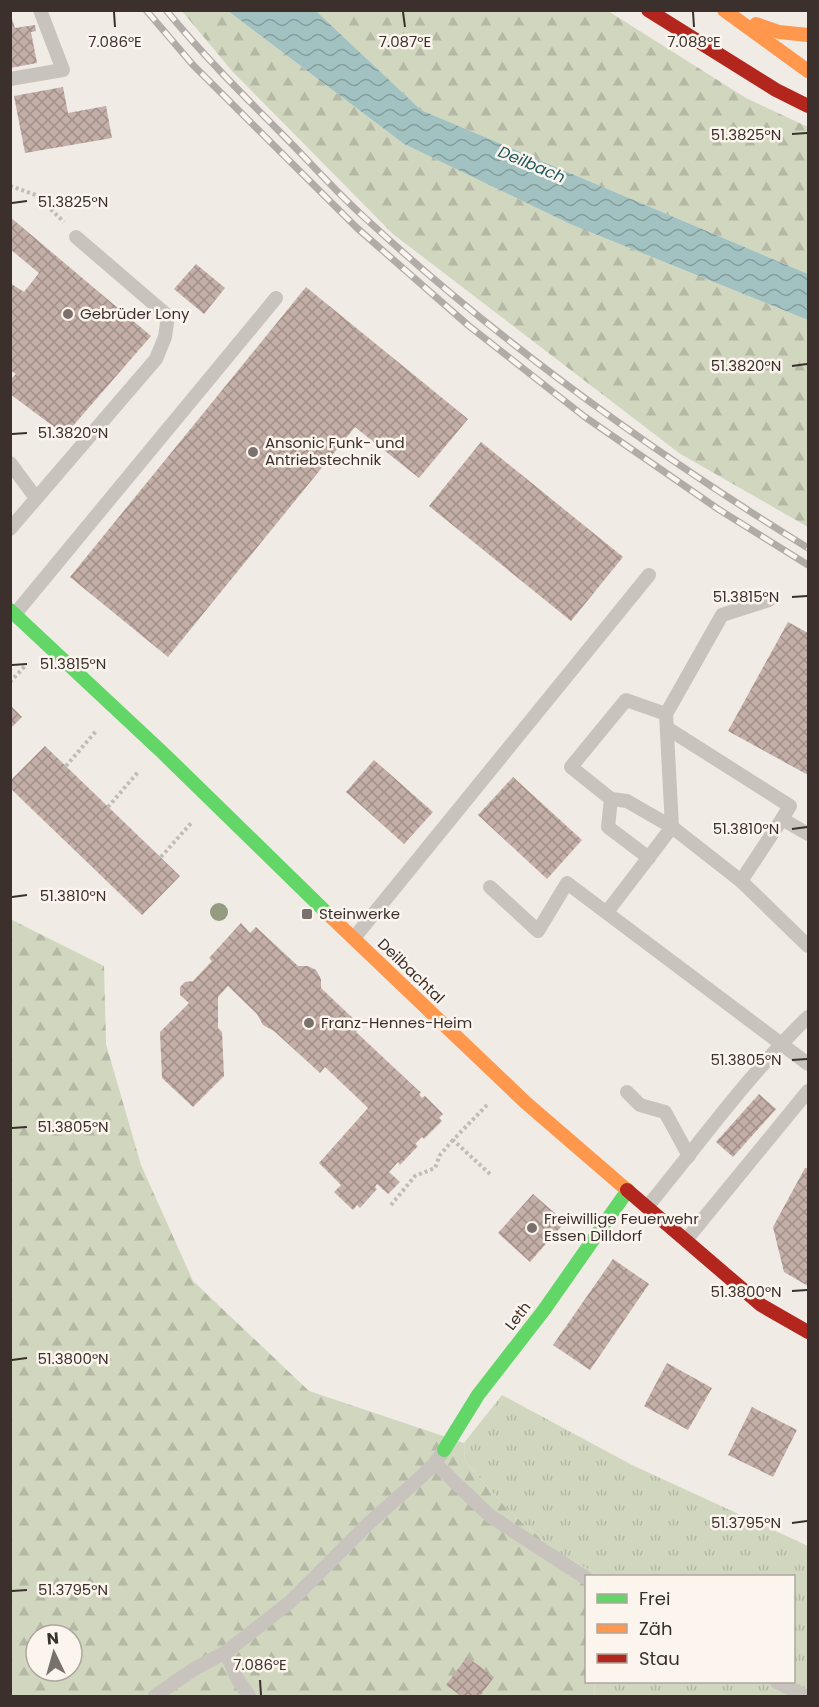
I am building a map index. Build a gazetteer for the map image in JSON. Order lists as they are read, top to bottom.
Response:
{
  "streets": {
    "street": ["Deilbachtal", "Leth"]
  },
  "crossings": [
    ["Deilbachtal", "Leth"]
  ],
  "water": ["Deilbach"],
  "places": {
    "other": [
      "Gebrüder Lony",
      "Ansonic Funk- und Antriebstechnik",
      "Franz-Hennes-Heim",
      "Freiwillige Feuerwehr Essen Dilldorf"
    ],
    "transit": ["Steinwerke"]
  },
  "legend": ["Frei", "Zäh", "Stau"],
  "north": "top",
  "coordinates": [
    "7.086°E",
    "7.087°E",
    "7.088°E",
    "51.3825°N",
    "51.3820°N",
    "51.3815°N",
    "51.3810°N",
    "51.3805°N",
    "51.3800°N",
    "51.3795°N"
  ]
}
